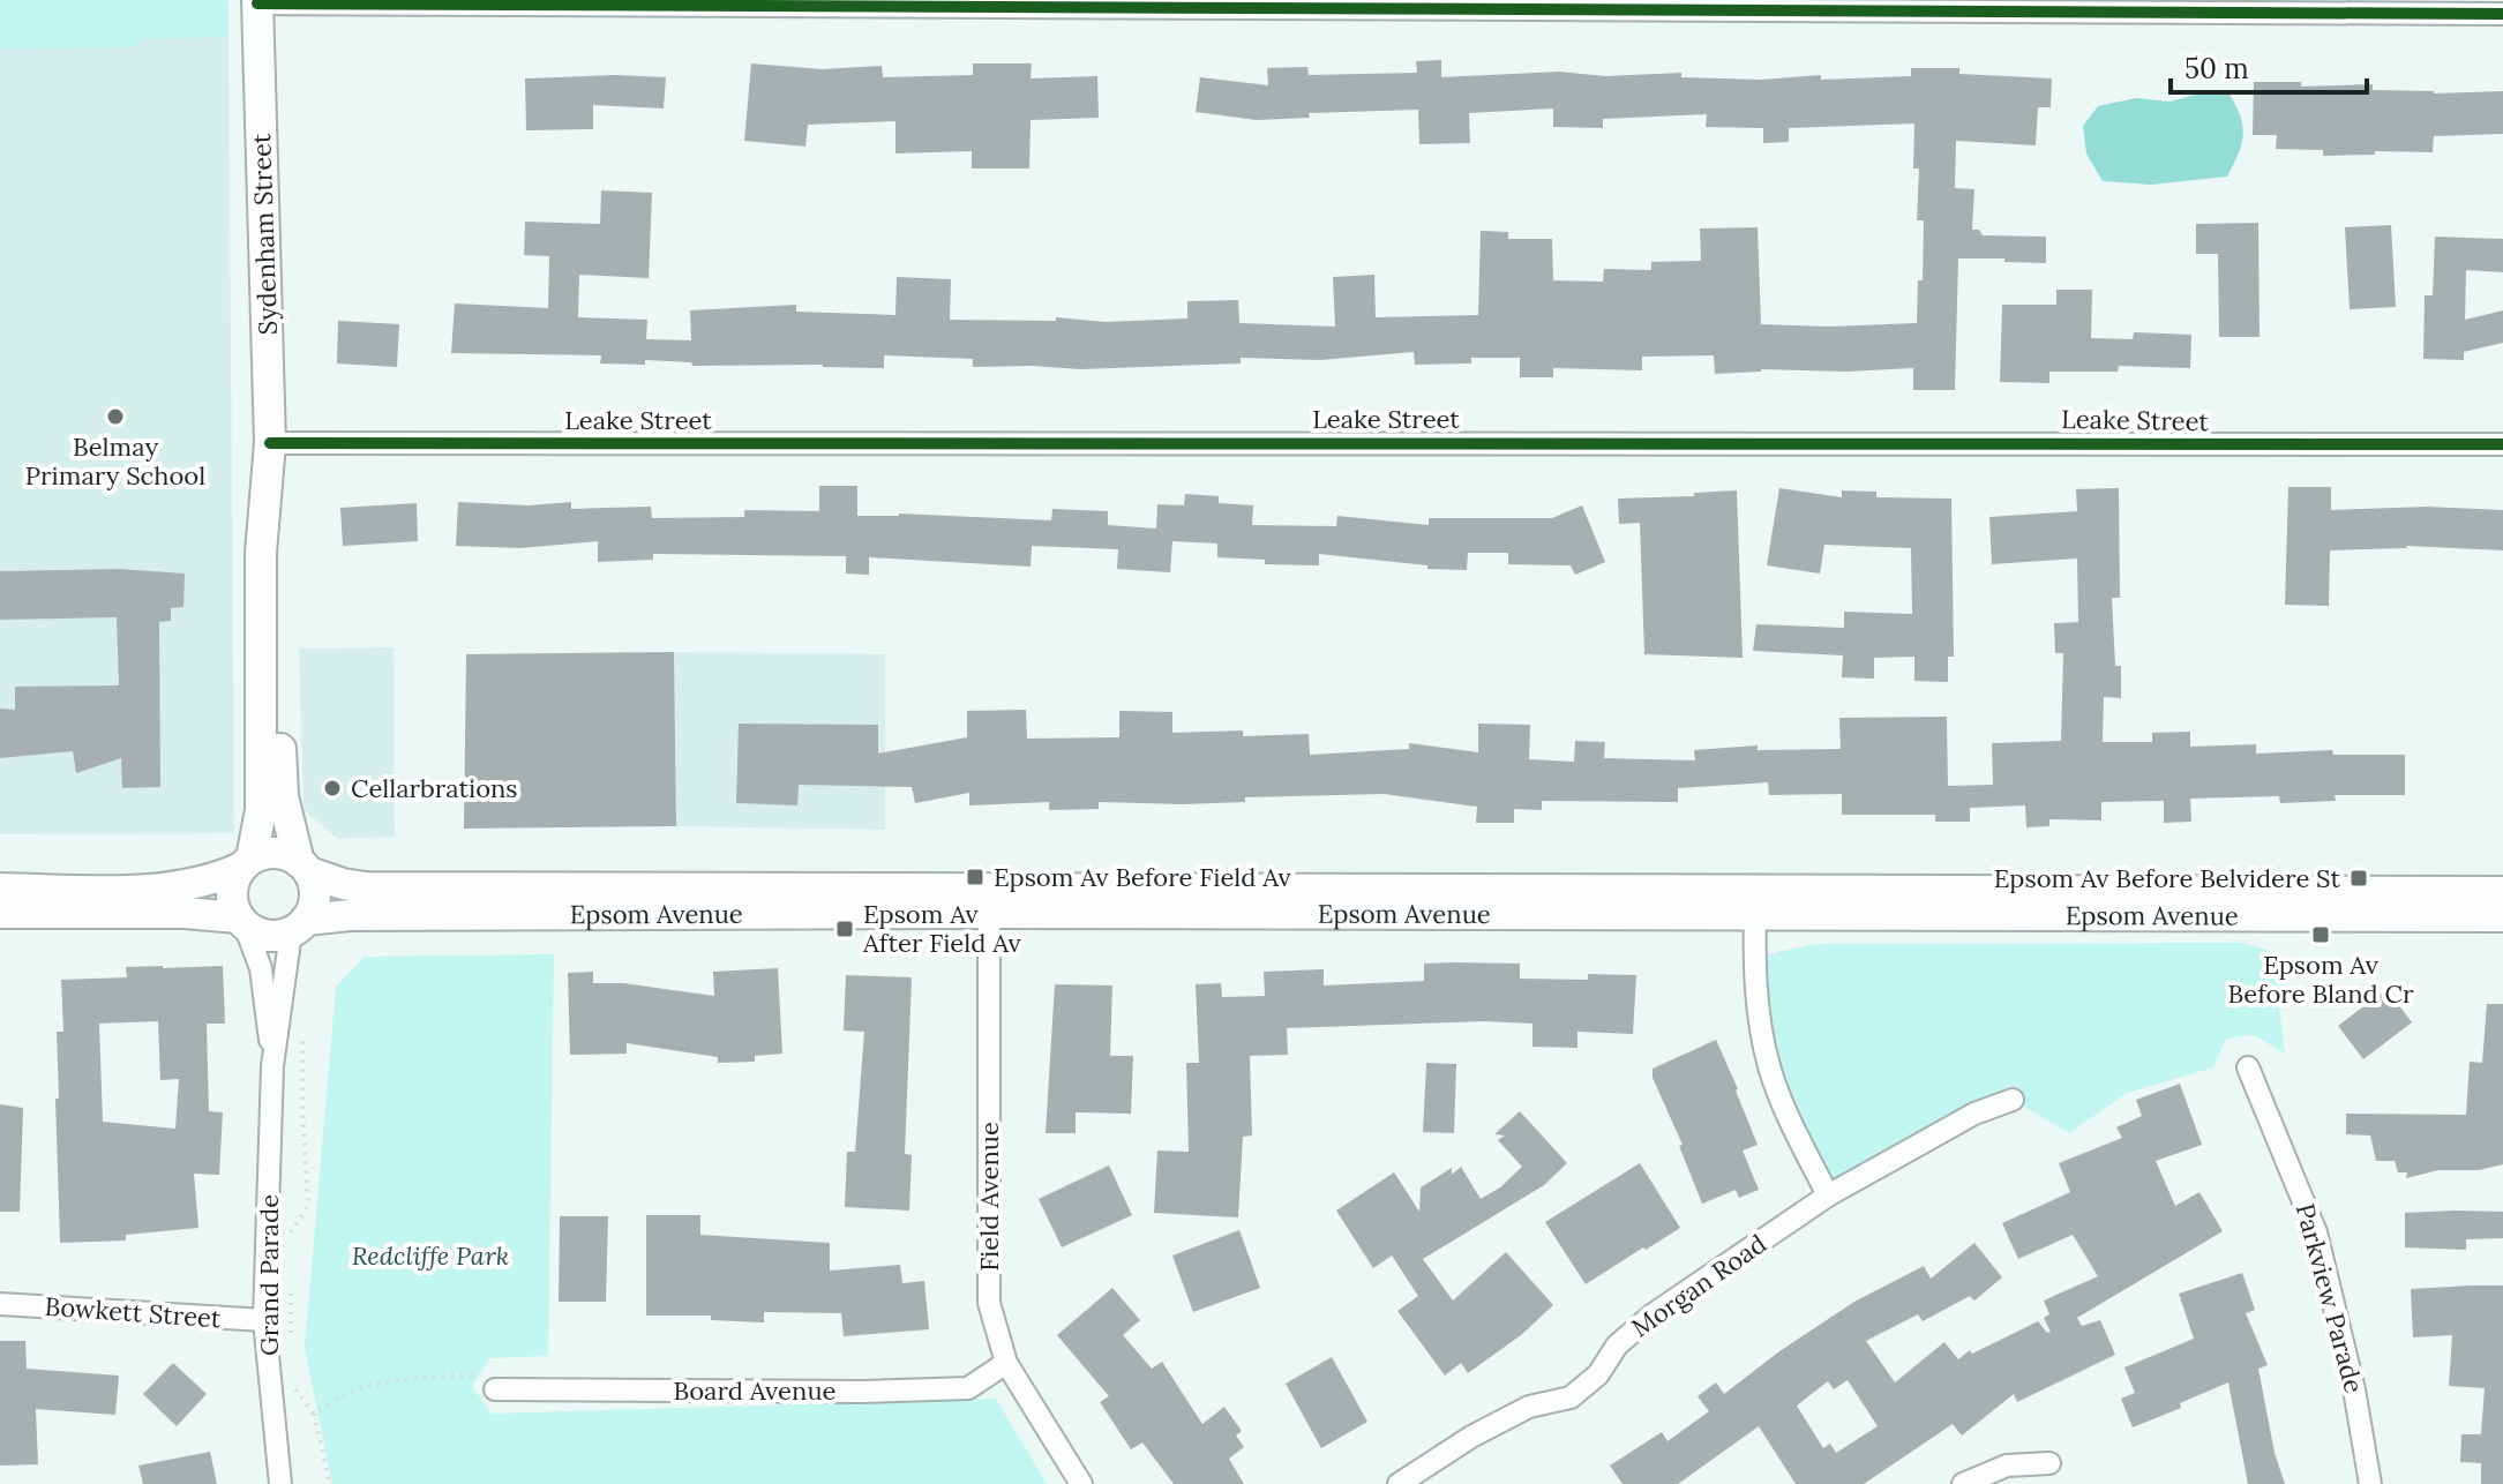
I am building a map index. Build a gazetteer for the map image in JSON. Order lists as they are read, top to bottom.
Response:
{
  "streets": {
    "street": [
      "Sydenham Street",
      "Leake Street",
      "Epsom Avenue",
      "Field Avenue",
      "Grand Parade",
      "Morgan Road",
      "Parkview Parade",
      "Bowkett Street",
      "Board Avenue"
    ]
  },
  "crossings": [
    ["Sydenham Street", "Leake Street"],
    ["Sydenham Street", "Epsom Avenue"],
    ["Sydenham Street", "Grand Parade"],
    ["Epsom Avenue", "Field Avenue"],
    ["Epsom Avenue", "Grand Parade"],
    ["Field Avenue", "Board Avenue"],
    ["Grand Parade", "Bowkett Street"]
  ],
  "parks": ["Redcliffe Park"],
  "places": {
    "other": ["Belmay Primary School", "Cellarbrations"],
    "transit": [
      "Epsom Av Before Field Av",
      "Epsom Av Before Belvidere St",
      "Epsom Av After Field Av",
      "Epsom Av Before Bland Cr"
    ]
  },
  "scale_bar": "50 m"
}
